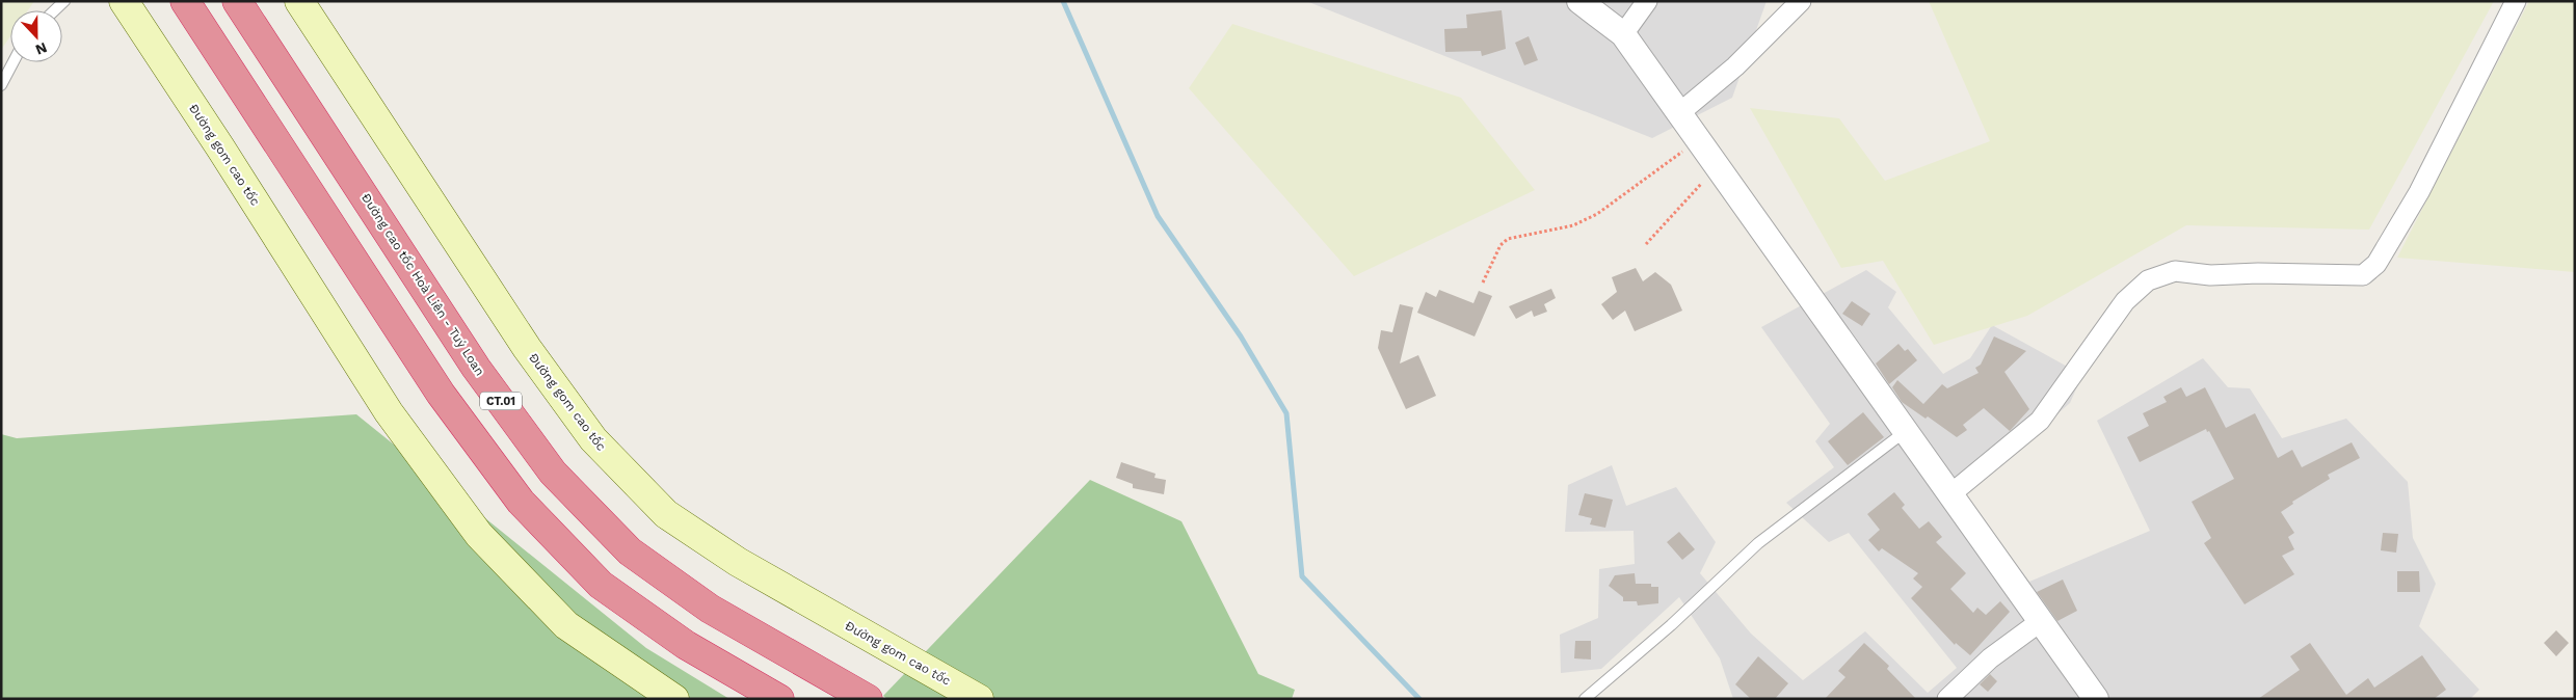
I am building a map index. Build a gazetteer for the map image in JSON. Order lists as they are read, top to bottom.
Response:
{
  "streets": {
    "highway": ["Đường cao tốc Hoà Liên - Tuý Loan", "CT.01"],
    "main road": ["Đường gom cao tốc"]
  },
  "north": "bottom"
}
